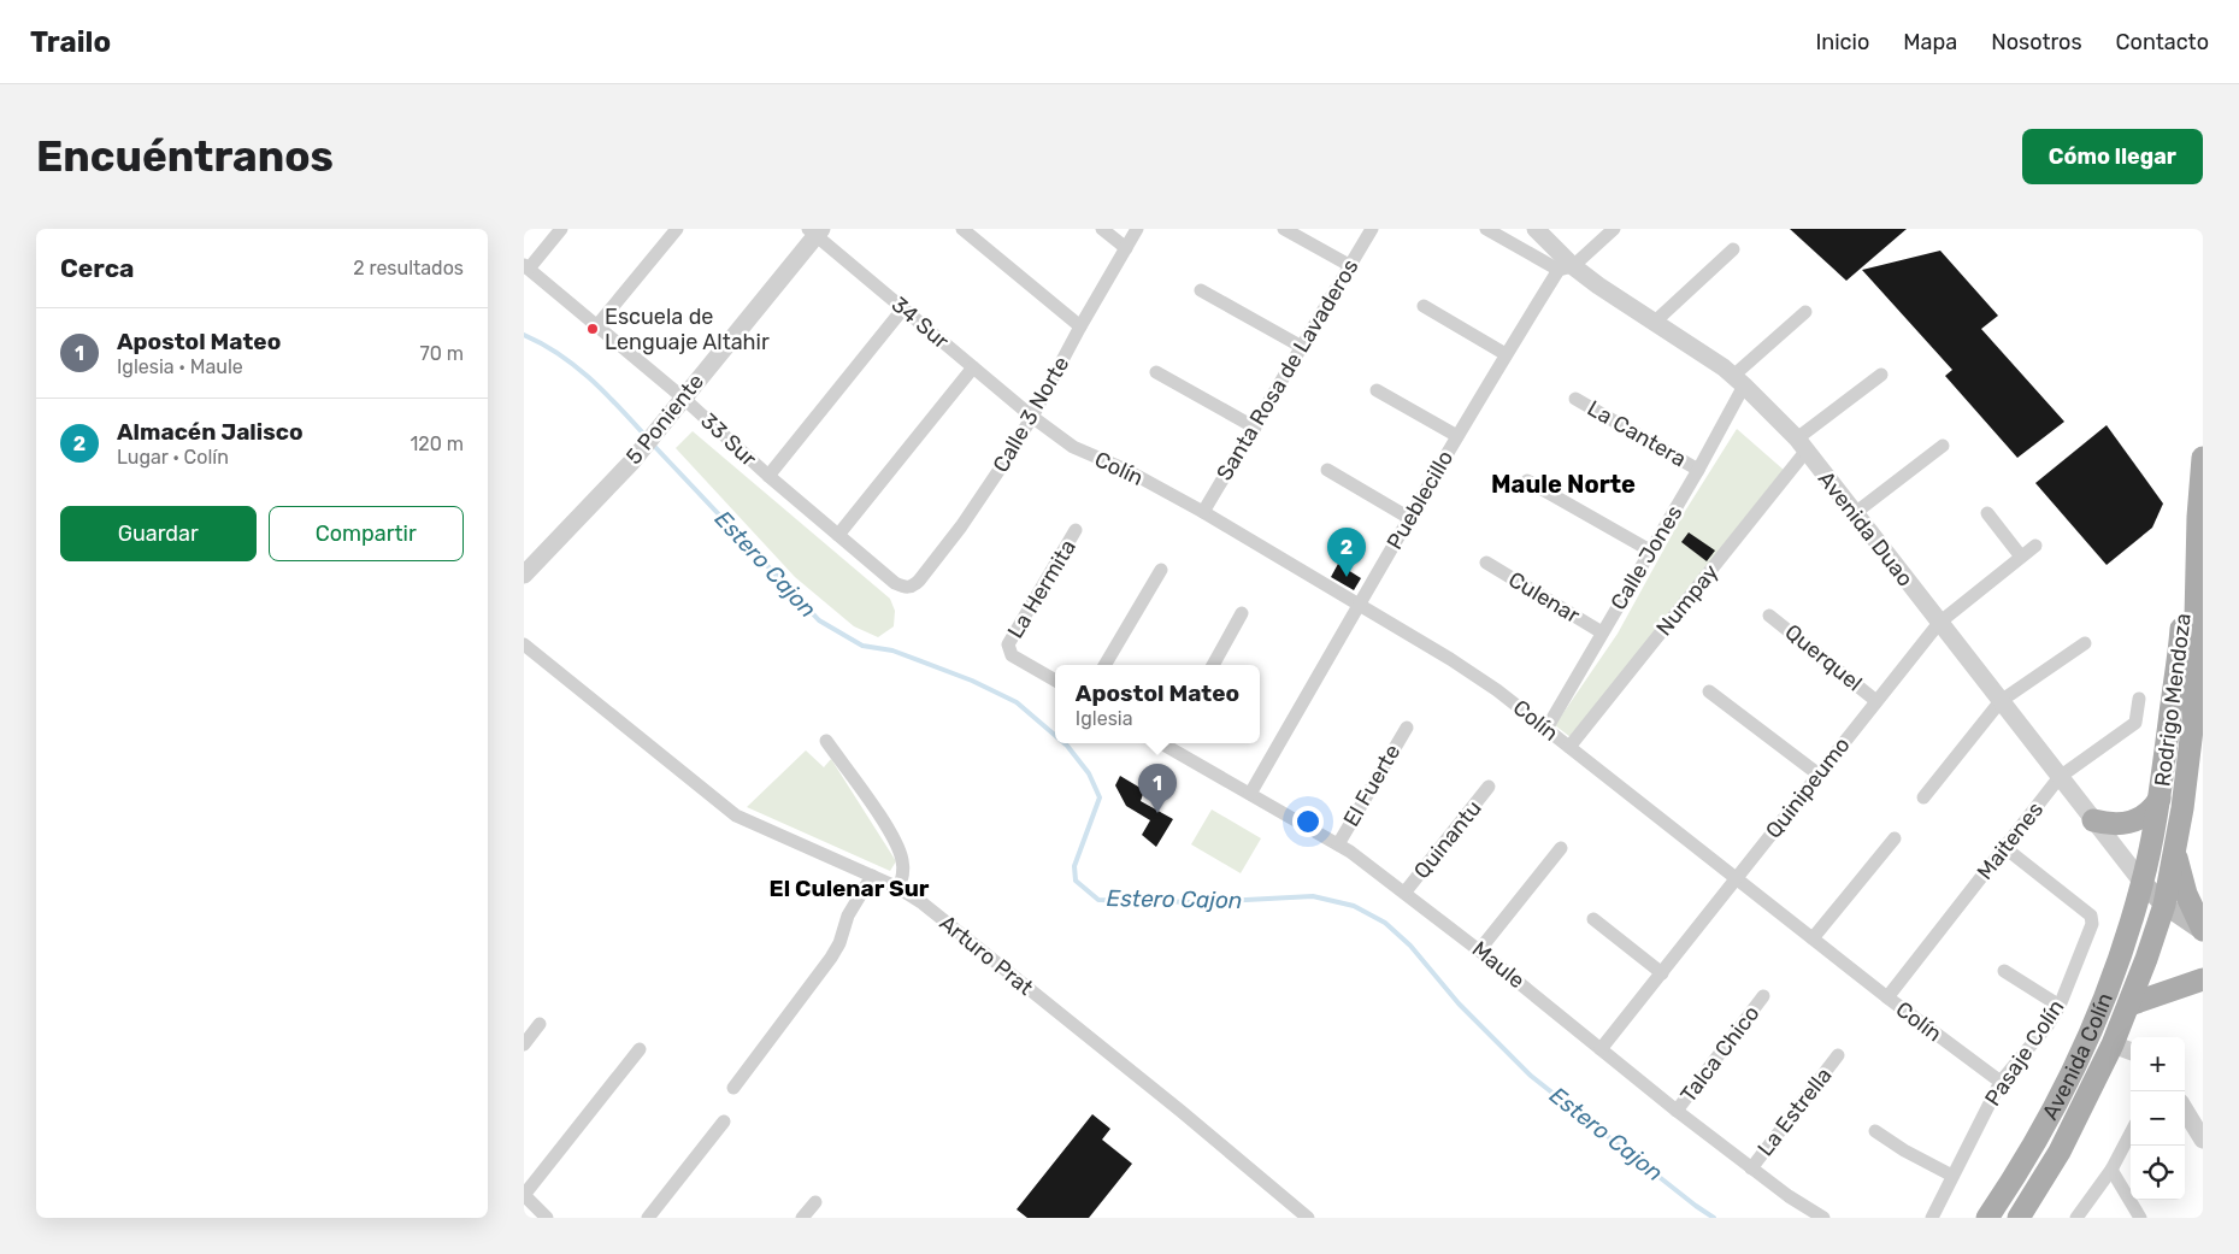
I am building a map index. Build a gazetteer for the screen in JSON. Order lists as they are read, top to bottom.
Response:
{
  "streets": {
    "main road": ["Rodrigo Mendoza", "Avenida Colín"],
    "street": [
      "34 Sur",
      "Santa Rosa de Lavaderos",
      "Calle 3 Norte",
      "5 Poniente",
      "La Cantera",
      "33 Sur",
      "Colín",
      "Pueblecillo",
      "Avenida Duao",
      "Calle Jones",
      "La Hermita",
      "Culenar",
      "Numpay",
      "Querquel",
      "El Fuerte",
      "Quinipeumo",
      "Quinantu",
      "Maitenes",
      "Arturo Prat",
      "Maule",
      "Pasaje Colín",
      "Talca Chico",
      "La Estrella"
    ]
  },
  "crossings": [
    ["34 Sur", "Calle 3 Norte"],
    ["34 Sur", "5 Poniente"],
    ["34 Sur", "Colín"],
    ["Santa Rosa de Lavaderos", "Colín"],
    ["Calle 3 Norte", "33 Sur"],
    ["Calle 3 Norte", "Colín"],
    ["5 Poniente", "33 Sur"],
    ["La Cantera", "Calle Jones"],
    ["Colín", "Pueblecillo"],
    ["Colín", "Calle Jones"],
    ["Colín", "Numpay"],
    ["Colín", "Quinipeumo"],
    ["Colín", "Maitenes"],
    ["Colín", "Pasaje Colín"],
    ["Pueblecillo", "Avenida Duao"],
    ["Pueblecillo", "Maule"],
    ["Avenida Duao", "Calle Jones"],
    ["Avenida Duao", "Numpay"],
    ["Avenida Duao", "Rodrigo Mendoza"],
    ["Avenida Duao", "Quinipeumo"],
    ["Avenida Duao", "Maitenes"],
    ["Avenida Duao", "Avenida Colín"],
    ["Calle Jones", "Culenar"],
    ["Querquel", "Quinipeumo"],
    ["Rodrigo Mendoza", "Avenida Colín"],
    ["El Fuerte", "Maule"],
    ["Quinipeumo", "Maule"],
    ["Quinantu", "Maule"],
    ["Maitenes", "Pasaje Colín"],
    ["Maule", "Talca Chico"],
    ["Maule", "La Estrella"]
  ],
  "districts": ["Maule Norte", "El Culenar Sur"],
  "water": ["Estero Cajon"],
  "places": ["Escuela de Lenguaje Altahir"],
  "page": {
    "header": "Trailo",
    "nav": [
      "Inicio",
      "Mapa",
      "Nosotros",
      "Contacto"
    ],
    "buttons": [
      "Cómo llegar",
      ["Guardar", "Compartir"]
    ],
    "title": "Encuéntranos",
    "heading": ["Cerca", "2 resultados"],
    "list": [
      {
        "mark": "1",
        "name": "Apostol Mateo",
        "note": "Iglesia · Maule",
        "value": "70 m"
      },
      {
        "mark": "2",
        "name": "Almacén Jalisco",
        "note": "Lugar · Colín",
        "value": "120 m"
      }
    ],
    "pins": ["2", "1"],
    "popup": ["Apostol Mateo", "Iglesia"],
    "map_buttons": ["+", "−"]
  }
}
